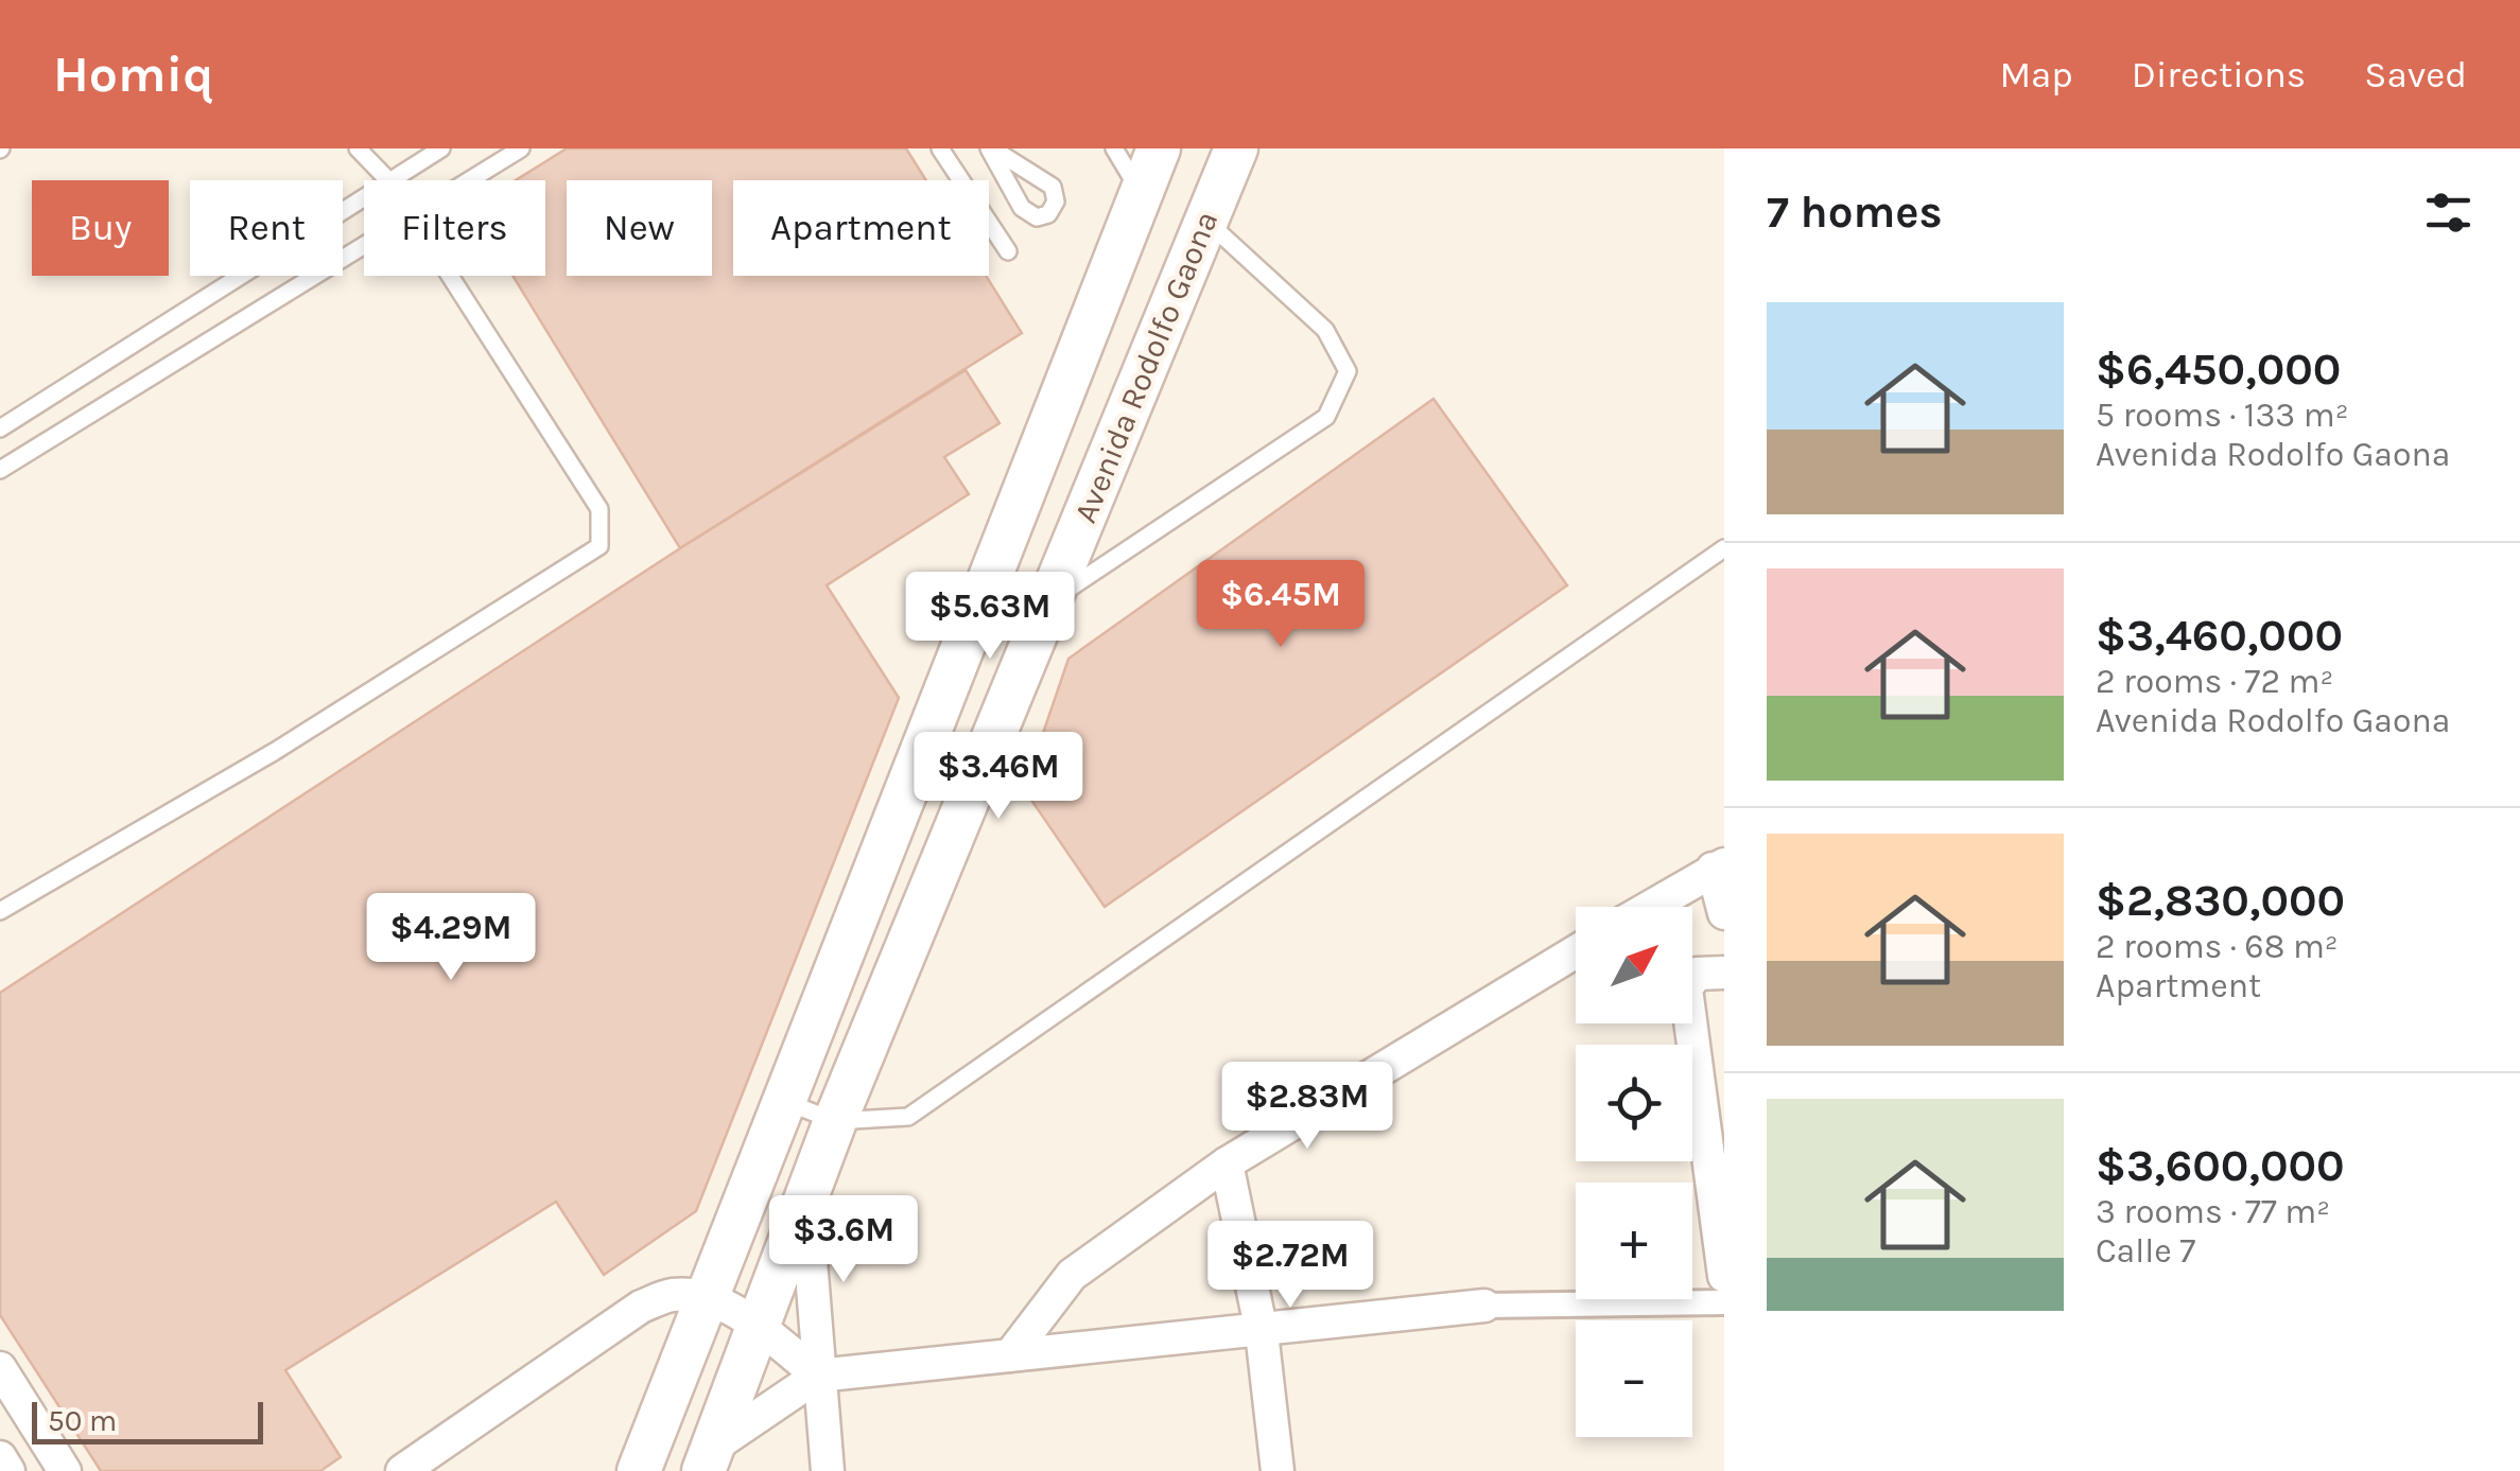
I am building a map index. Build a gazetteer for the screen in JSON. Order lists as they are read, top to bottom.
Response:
{
  "streets": {
    "main road": ["Avenida Rodolfo Gaona"]
  },
  "scale_bar": "50 m",
  "north": "top right",
  "page": {
    "header": "Homiq",
    "nav": ["Map", "Directions", "Saved"],
    "heading": "7 homes",
    "chip": [
      "Buy",
      "Rent",
      "Filters",
      "New",
      "Apartment"
    ],
    "list": [
      {
        "name": "$6,450,000",
        "note": "5 rooms · 133 m² · Avenida Rodolfo Gaona"
      },
      {
        "name": "$3,460,000",
        "note": "2 rooms · 72 m² · Avenida Rodolfo Gaona"
      },
      {
        "name": "$2,830,000",
        "note": "2 rooms · 68 m² · Apartment"
      },
      {
        "name": "$3,600,000",
        "note": "3 rooms · 77 m² · Calle 7"
      }
    ],
    "price": [
      "$6.45M",
      "$5.63M",
      "$3.46M",
      "$4.29M",
      "$2.83M",
      "$3.6M",
      "$2.72M"
    ],
    "map_buttons": ["+", "−"],
    "scale": "50 m"
  }
}
